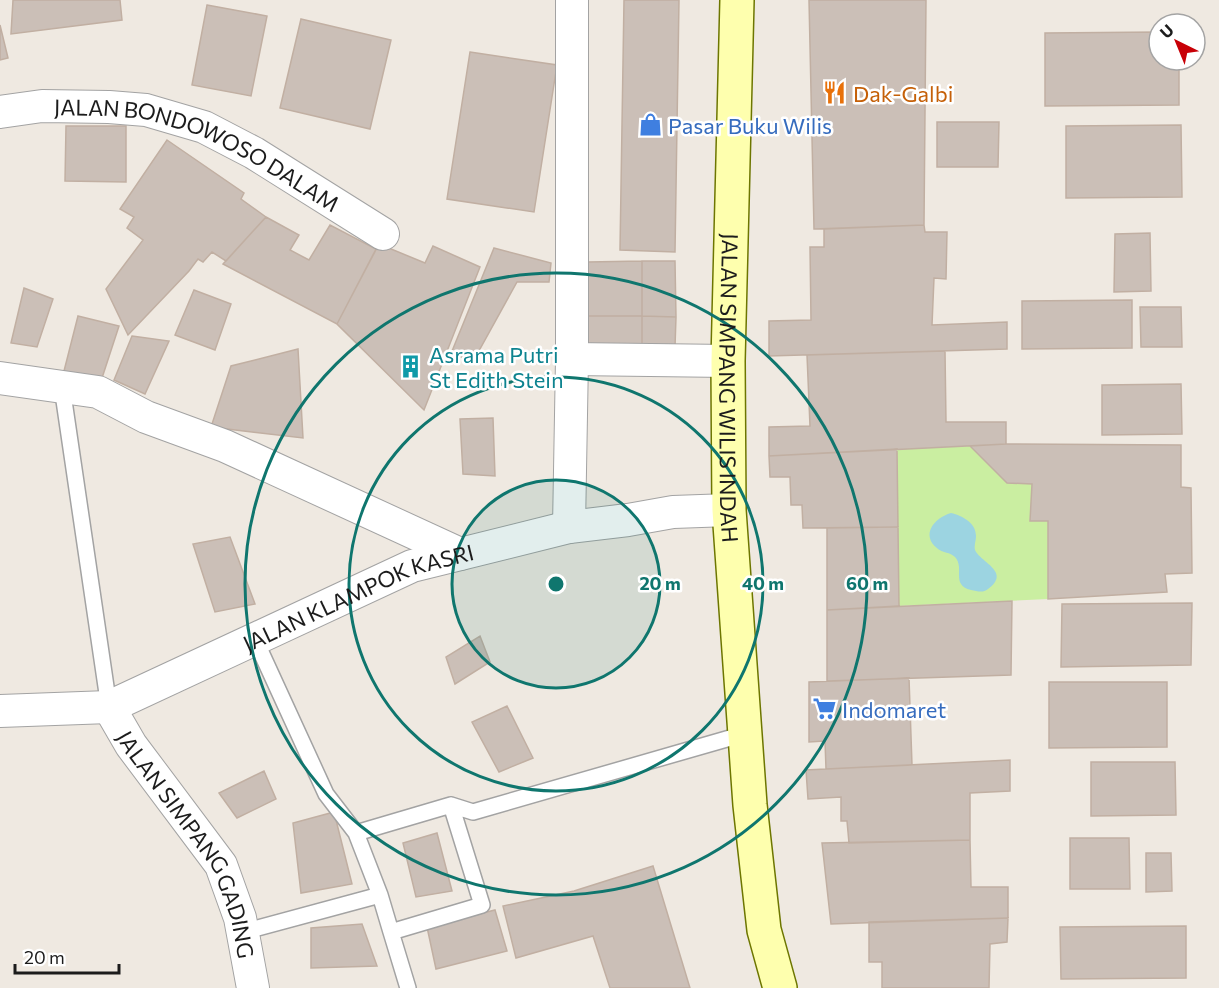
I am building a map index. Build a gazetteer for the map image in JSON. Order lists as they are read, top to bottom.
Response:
{
  "streets": {
    "main road": ["JALAN SIMPANG WILIS INDAH"],
    "street": ["JALAN BONDOWOSO DALAM", "JALAN KLAMPOK KASRI", "JALAN SIMPANG GADING"]
  },
  "crossings": [
    ["JALAN SIMPANG WILIS INDAH", "JALAN KLAMPOK KASRI"],
    ["JALAN KLAMPOK KASRI", "JALAN SIMPANG GADING"]
  ],
  "places": {
    "restaurant": ["Dak-Galbi"],
    "shop": ["Pasar Buku Wilis"],
    "building": ["Asrama Putri St Edith Stein"],
    "supermarket": ["Indomaret"]
  },
  "scale_bar": "20 m",
  "north": "top left",
  "rings": ["20 m", "40 m", "60 m"]
}
